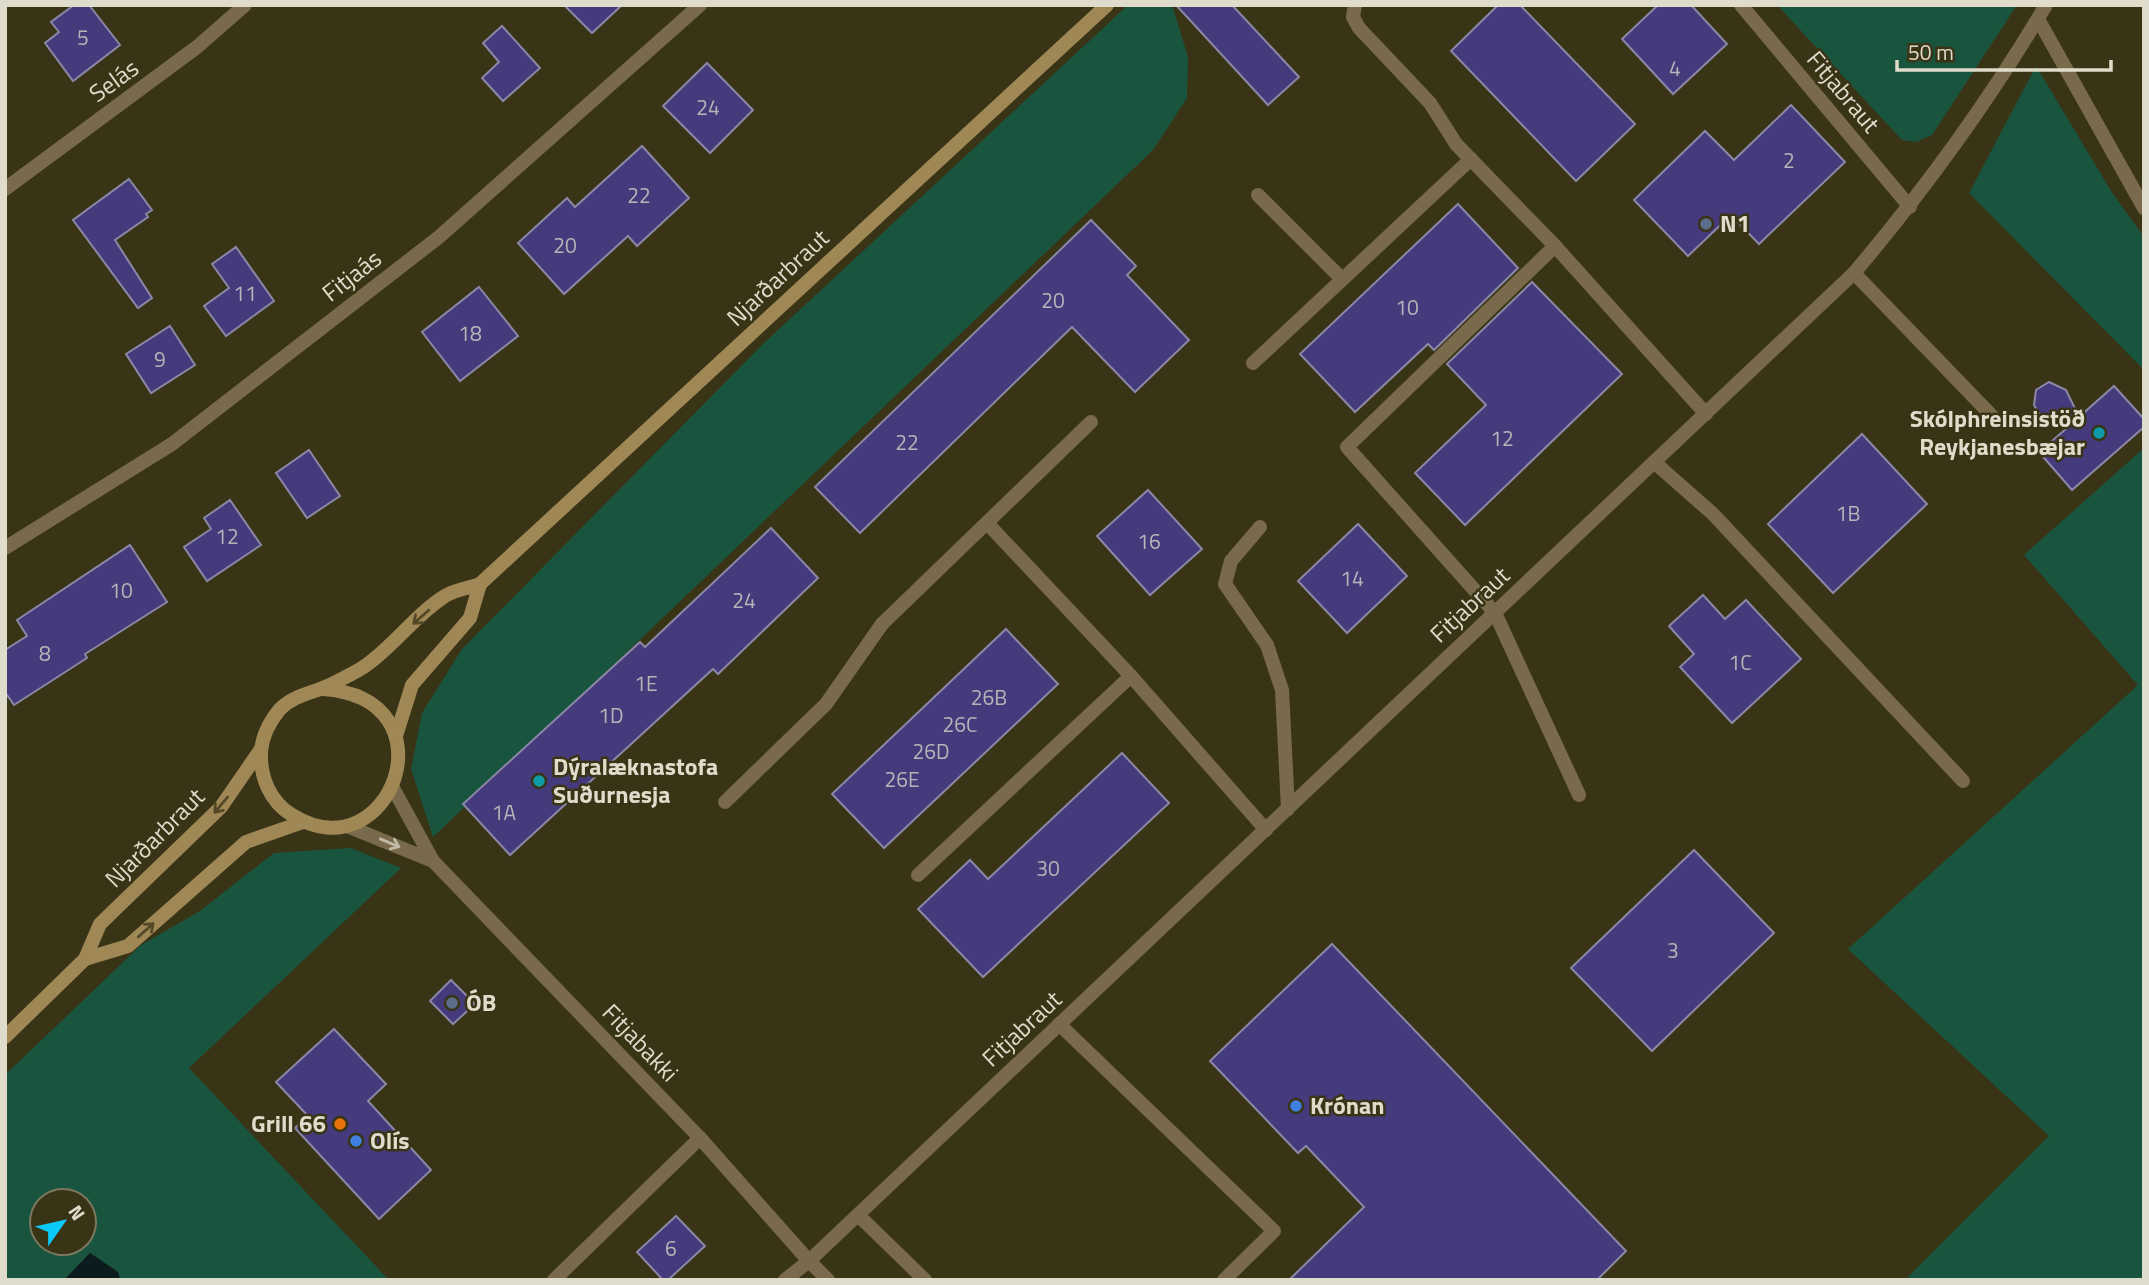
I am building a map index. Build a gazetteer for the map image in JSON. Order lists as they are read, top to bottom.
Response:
{
  "streets": {
    "main road": ["Njarðarbraut"],
    "street": [
      "Selás",
      "Fitjabraut",
      "Fitjaás",
      "Fitjabakki"
    ]
  },
  "crossings": [
    ["Fitjabraut", "Fitjabakki"],
    ["Njarðarbraut", "Fitjabakki"]
  ],
  "places": [
    "N1",
    "Skólphreinsistöð Reykjanesbæjar",
    "Dýralæknastofa Suðurnesja",
    "ÓB",
    "Krónan",
    "Grill 66",
    "Olís"
  ],
  "house_numbers": [
    "5",
    "4",
    "24",
    "2",
    "22",
    "20",
    "11",
    "20",
    "10",
    "18",
    "9",
    "12",
    "22",
    "1B",
    "12",
    "16",
    "14",
    "10",
    "24",
    "8",
    "1C",
    "1E",
    "26B",
    "1D",
    "26C",
    "26D",
    "26E",
    "1A",
    "30",
    "3",
    "6"
  ],
  "scale_bar": "50 m",
  "north": "top right"
}
